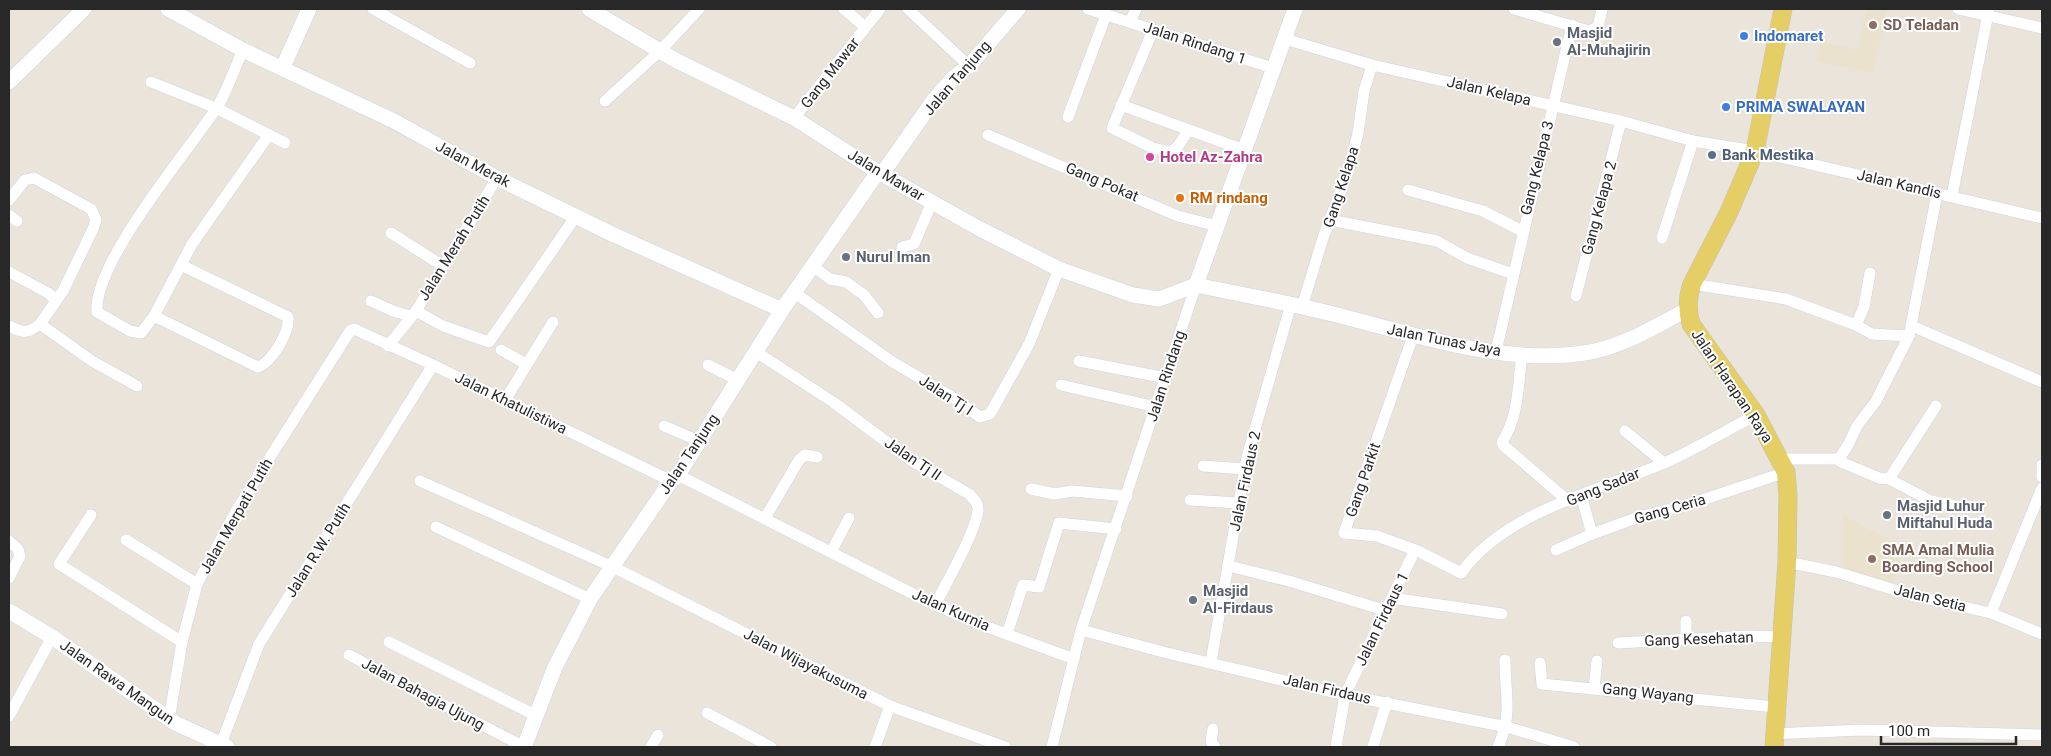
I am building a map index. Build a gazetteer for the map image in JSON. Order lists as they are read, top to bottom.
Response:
{
  "streets": {
    "main road": ["Jalan Harapan Raya"],
    "street": [
      "Jalan Rindang 1",
      "Gang Mawar",
      "Jalan Tanjung",
      "Jalan Kelapa",
      "Jalan Merak",
      "Gang Kelapa 3",
      "Jalan Mawar",
      "Gang Pokat",
      "Jalan Kandis",
      "Gang Kelapa",
      "Gang Kelapa 2",
      "Jalan Merah Putih",
      "Jalan Tunas Jaya",
      "Jalan Rindang",
      "Jalan Tj I",
      "Jalan Khatulistiwa",
      "Jalan Tj II",
      "Gang Parkit",
      "Jalan Firdaus 2",
      "Gang Sadar",
      "Gang Ceria",
      "Jalan Merpati Putih",
      "Jalan R.W. Putih",
      "Jalan Setia",
      "Jalan Kurnia",
      "Jalan Firdaus 1",
      "Gang Kesehatan",
      "Jalan Wijayakusuma",
      "Jalan Rawa Mangun",
      "Jalan Firdaus",
      "Gang Wayang",
      "Jalan Bahagia Ujung"
    ]
  },
  "crossings": [
    ["Jalan Rindang 1", "Jalan Rindang"],
    ["Gang Mawar", "Jalan Mawar"],
    ["Jalan Tanjung", "Jalan Merak"],
    ["Jalan Tanjung", "Jalan Mawar"],
    ["Jalan Tanjung", "Jalan Tj I"],
    ["Jalan Tanjung", "Jalan Khatulistiwa"],
    ["Jalan Tanjung", "Jalan Tj II"],
    ["Jalan Tanjung", "Jalan Kurnia"],
    ["Jalan Tanjung", "Jalan Wijayakusuma"],
    ["Jalan Tanjung", "Jalan Bahagia Ujung"],
    ["Jalan Kelapa", "Gang Kelapa 3"],
    ["Jalan Kelapa", "Jalan Kandis"],
    ["Jalan Kelapa", "Gang Kelapa"],
    ["Jalan Kelapa", "Gang Kelapa 2"],
    ["Jalan Kelapa", "Jalan Rindang"],
    ["Jalan Kelapa", "Jalan Harapan Raya"],
    ["Jalan Merak", "Jalan Merah Putih"],
    ["Gang Kelapa 3", "Jalan Tunas Jaya"],
    ["Jalan Mawar", "Jalan Tunas Jaya"],
    ["Jalan Mawar", "Jalan Rindang"],
    ["Jalan Mawar", "Jalan Tj I"],
    ["Gang Pokat", "Jalan Rindang"],
    ["Jalan Kandis", "Jalan Harapan Raya"],
    ["Gang Kelapa", "Jalan Tunas Jaya"],
    ["Gang Kelapa", "Jalan Firdaus 2"],
    ["Jalan Merah Putih", "Jalan Khatulistiwa"],
    ["Jalan Tunas Jaya", "Jalan Rindang"],
    ["Jalan Tunas Jaya", "Jalan Harapan Raya"],
    ["Jalan Tunas Jaya", "Gang Parkit"],
    ["Jalan Tunas Jaya", "Jalan Firdaus 2"],
    ["Jalan Rindang", "Jalan Kurnia"],
    ["Jalan Rindang", "Jalan Firdaus"],
    ["Jalan Harapan Raya", "Gang Sadar"],
    ["Jalan Harapan Raya", "Gang Ceria"],
    ["Jalan Harapan Raya", "Jalan Setia"],
    ["Jalan Harapan Raya", "Gang Kesehatan"],
    ["Jalan Harapan Raya", "Gang Wayang"],
    ["Jalan Khatulistiwa", "Jalan Merpati Putih"],
    ["Jalan Khatulistiwa", "Jalan R.W. Putih"],
    ["Jalan Khatulistiwa", "Jalan Kurnia"],
    ["Jalan Tj II", "Jalan Kurnia"],
    ["Gang Parkit", "Gang Sadar"],
    ["Gang Parkit", "Jalan Firdaus 1"],
    ["Jalan Firdaus 2", "Jalan Firdaus"],
    ["Jalan Merpati Putih", "Jalan Rawa Mangun"],
    ["Jalan R.W. Putih", "Jalan Rawa Mangun"],
    ["Jalan Firdaus 1", "Jalan Firdaus"]
  ],
  "places": [
    "SD Teladan",
    "Indomaret",
    "Masjid Al-Muhajirin",
    "PRIMA SWALAYAN",
    "Bank Mestika",
    "Hotel Az-Zahra",
    "RM rindang",
    "Nurul Iman",
    "Masjid Luhur Miftahul Huda",
    "SMA Amal Mulia Boarding School",
    "Masjid Al-Firdaus"
  ],
  "scale_bar": "100 m"
}
